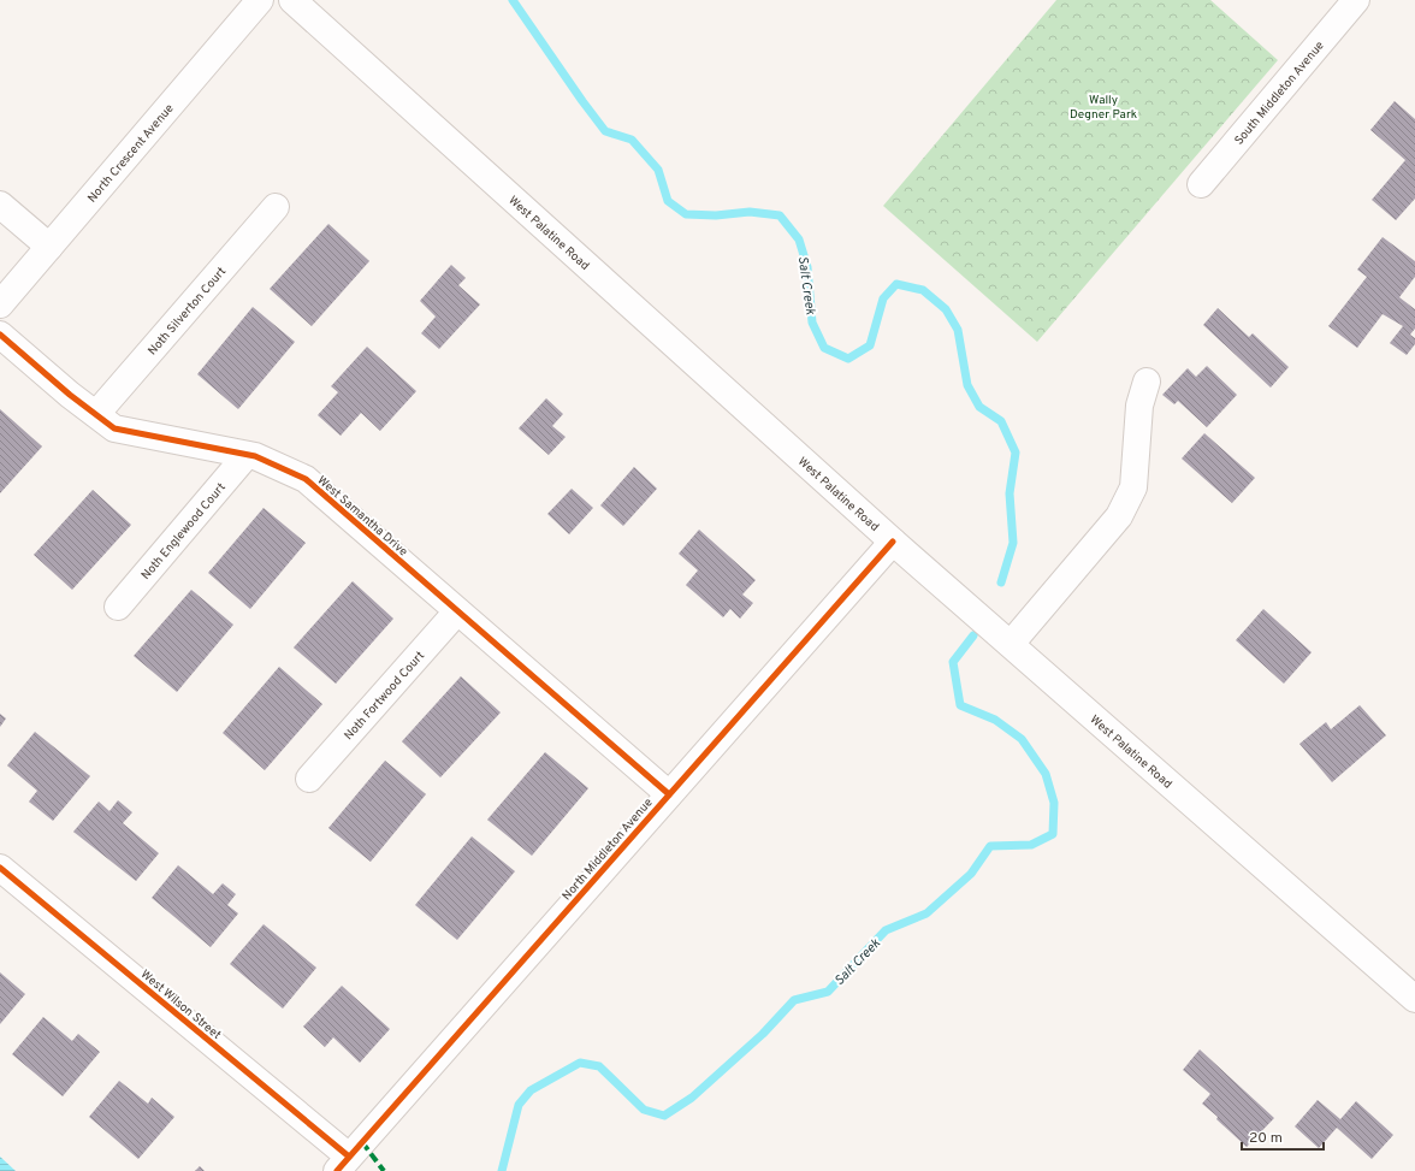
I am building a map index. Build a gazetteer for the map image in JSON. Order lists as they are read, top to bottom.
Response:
{
  "streets": {
    "street": [
      "South Middleton Avenue",
      "North Crescent Avenue",
      "West Palatine Road",
      "Noth Silverton Court",
      "West Samantha Drive",
      "Noth Englewood Court",
      "Noth Fortwood Court",
      "North Middleton Avenue",
      "West Wilson Street"
    ]
  },
  "crossings": [
    ["West Palatine Road", "North Middleton Avenue"],
    ["Noth Silverton Court", "West Samantha Drive"],
    ["West Samantha Drive", "Noth Englewood Court"],
    ["West Samantha Drive", "Noth Fortwood Court"],
    ["West Samantha Drive", "North Middleton Avenue"],
    ["North Middleton Avenue", "West Wilson Street"]
  ],
  "water": ["Salt Creek"],
  "parks": ["Wally Degner Park"],
  "scale_bar": "20 m"
}
